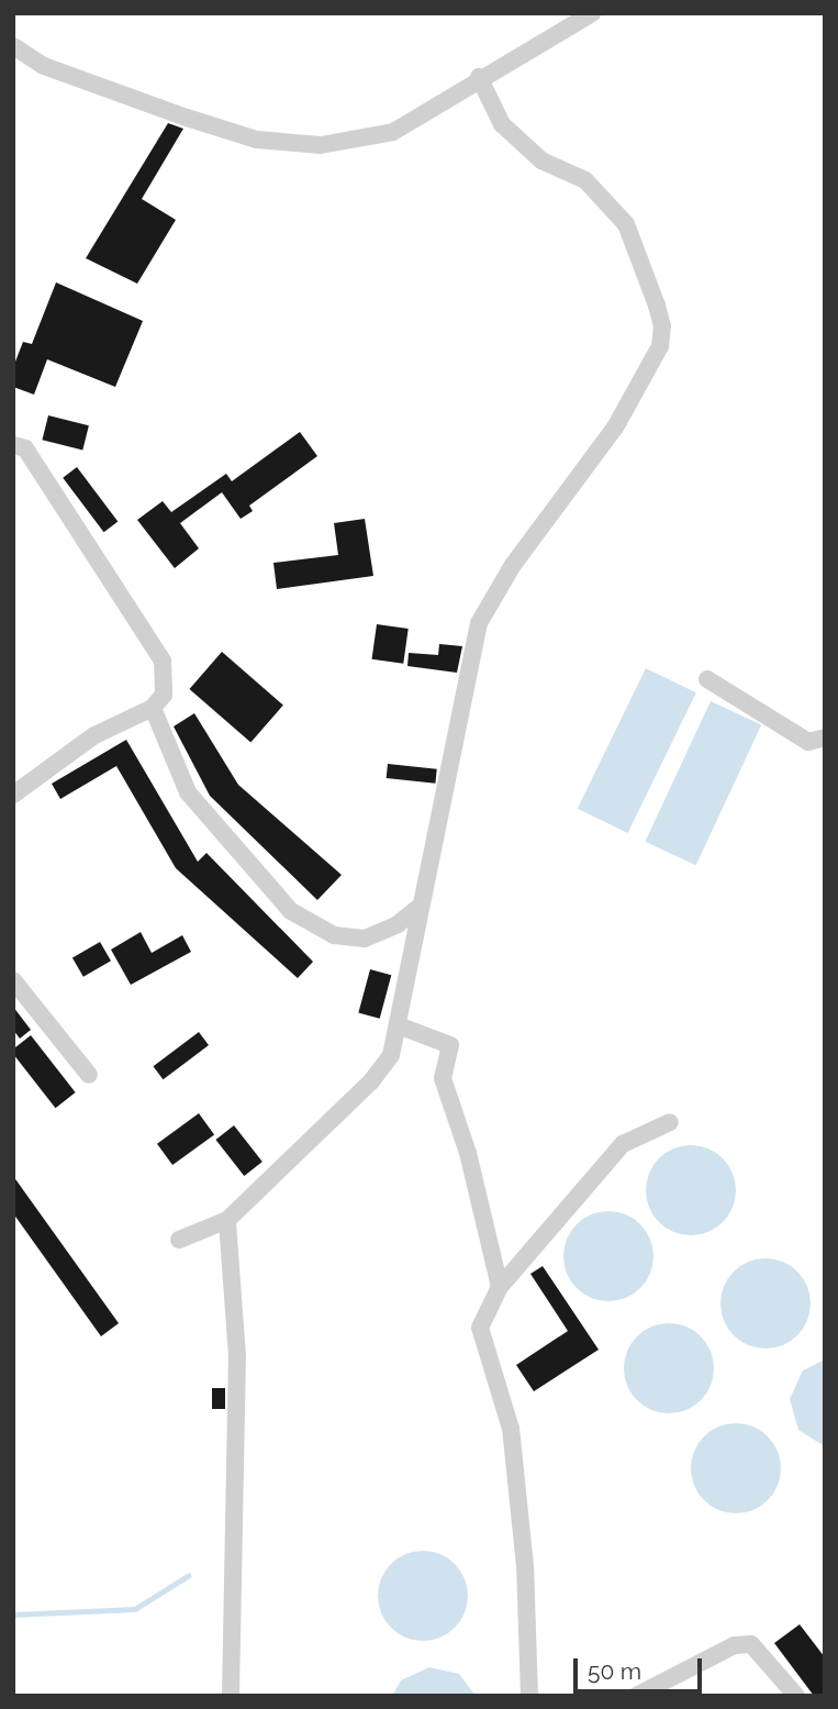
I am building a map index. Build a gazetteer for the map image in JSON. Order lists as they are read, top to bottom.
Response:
{
  "scale_bar": "50 m"
}
